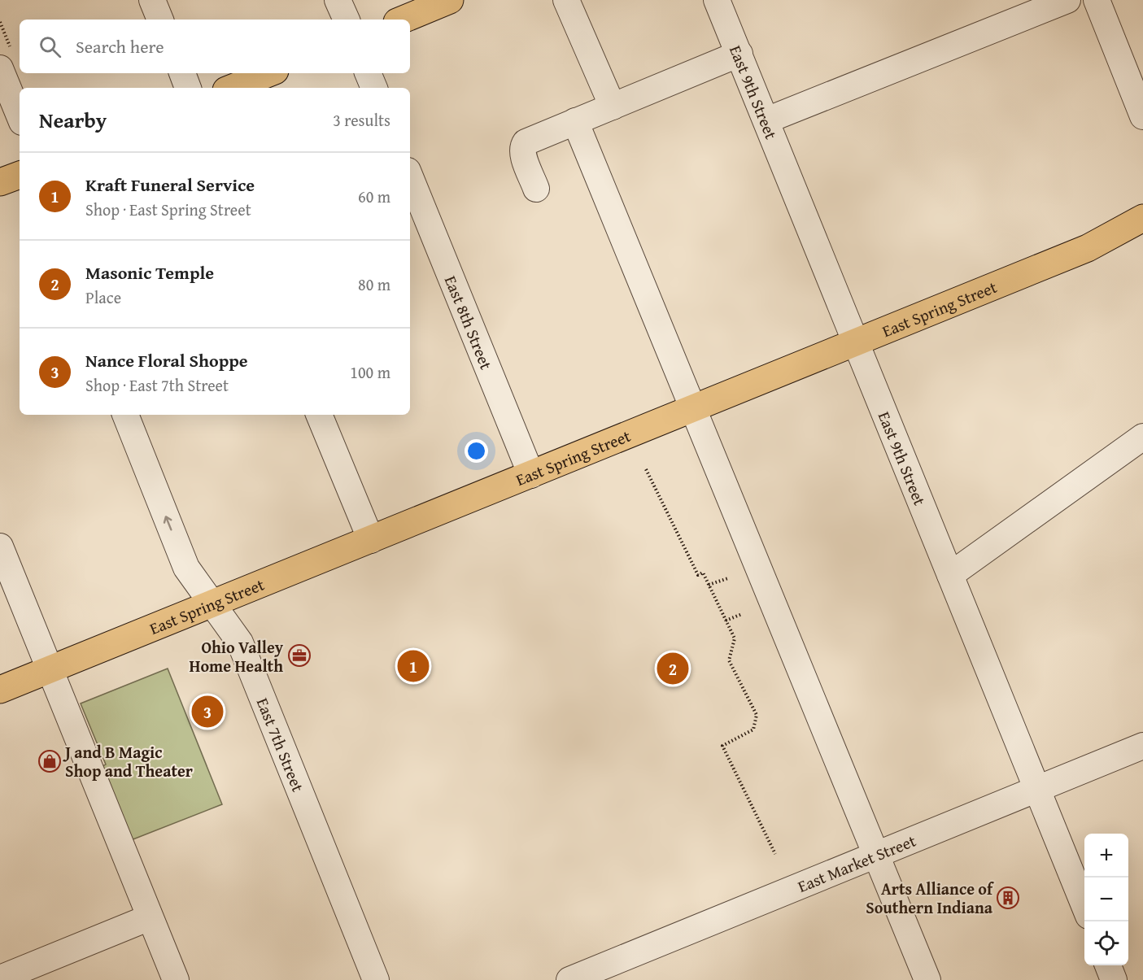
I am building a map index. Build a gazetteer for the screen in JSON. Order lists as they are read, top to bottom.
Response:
{
  "streets": {
    "main road": ["East Spring Street"],
    "street": [
      "East 9th Street",
      "East 8th Street",
      "East 7th Street",
      "East Market Street"
    ]
  },
  "crossings": [
    ["East 9th Street", "East Spring Street"],
    ["East 9th Street", "East Market Street"],
    ["East Spring Street", "East 8th Street"],
    ["East Spring Street", "East 7th Street"]
  ],
  "places": {
    "office": ["Ohio Valley Home Health"],
    "shop": ["J and B Magic Shop and Theater"],
    "building": ["Arts Alliance of Southern Indiana"]
  },
  "page": {
    "search": "Search here",
    "heading": ["Nearby", "3 results"],
    "list": [
      {
        "mark": "1",
        "name": "Kraft Funeral Service",
        "note": "Shop · East Spring Street",
        "value": "60 m"
      },
      {
        "mark": "2",
        "name": "Masonic Temple",
        "note": "Place",
        "value": "80 m"
      },
      {
        "mark": "3",
        "name": "Nance Floral Shoppe",
        "note": "Shop · East 7th Street",
        "value": "100 m"
      }
    ],
    "pins": ["1", "2", "3"],
    "map_buttons": ["+", "−"]
  }
}
